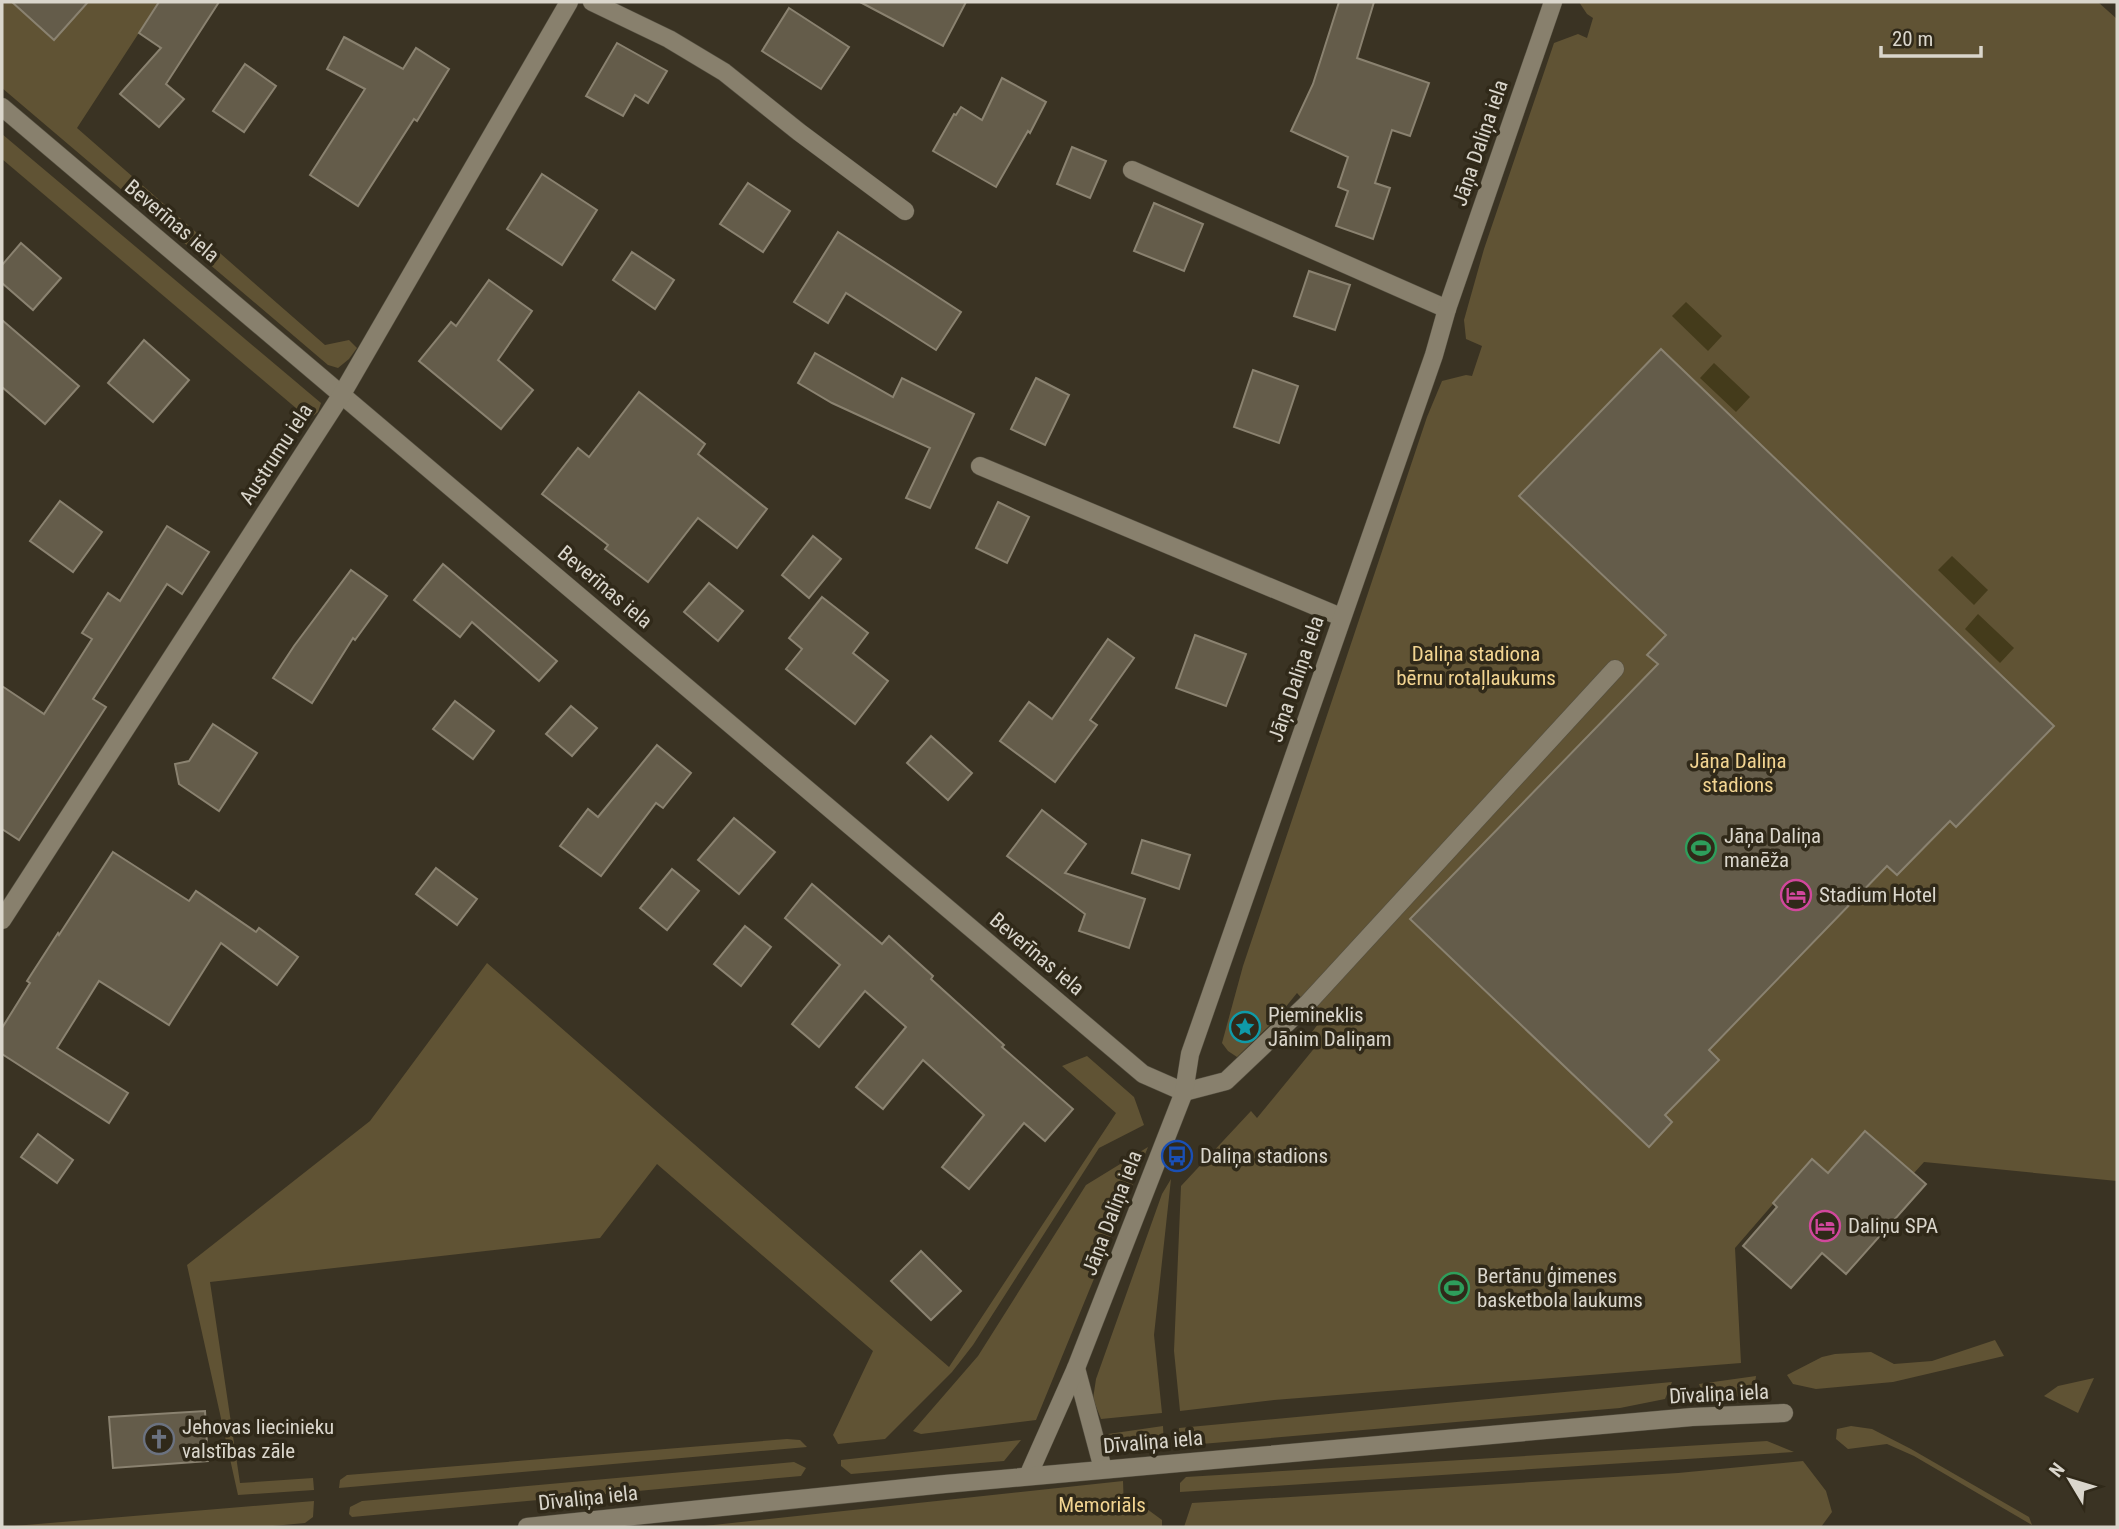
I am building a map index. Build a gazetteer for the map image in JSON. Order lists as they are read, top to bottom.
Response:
{
  "streets": {
    "street": [
      "Jāņa Daliņa iela",
      "Beverīnas iela",
      "Austrumu iela",
      "Dīvaliņa iela"
    ]
  },
  "crossings": [
    ["Jāņa Daliņa iela", "Beverīnas iela"],
    ["Jāņa Daliņa iela", "Dīvaliņa iela"],
    ["Beverīnas iela", "Austrumu iela"]
  ],
  "parks": ["Daliņa stadiona bērnu rotaļlaukums", "Jāņa Daliņa stadions", "Memoriāls"],
  "places": {
    "sports": ["Jāņa Daliņa manēža", "Bertānu ģimenes basketbola laukums"],
    "hotel": ["Stadium Hotel", "Daliņu SPA"],
    "place": ["Piemineklis Jānim Daliņam"],
    "bus stop": ["Daliņa stadions"],
    "church": ["Jehovas liecinieku valstības zāle"]
  },
  "scale_bar": "20 m",
  "north": "top left"
}
